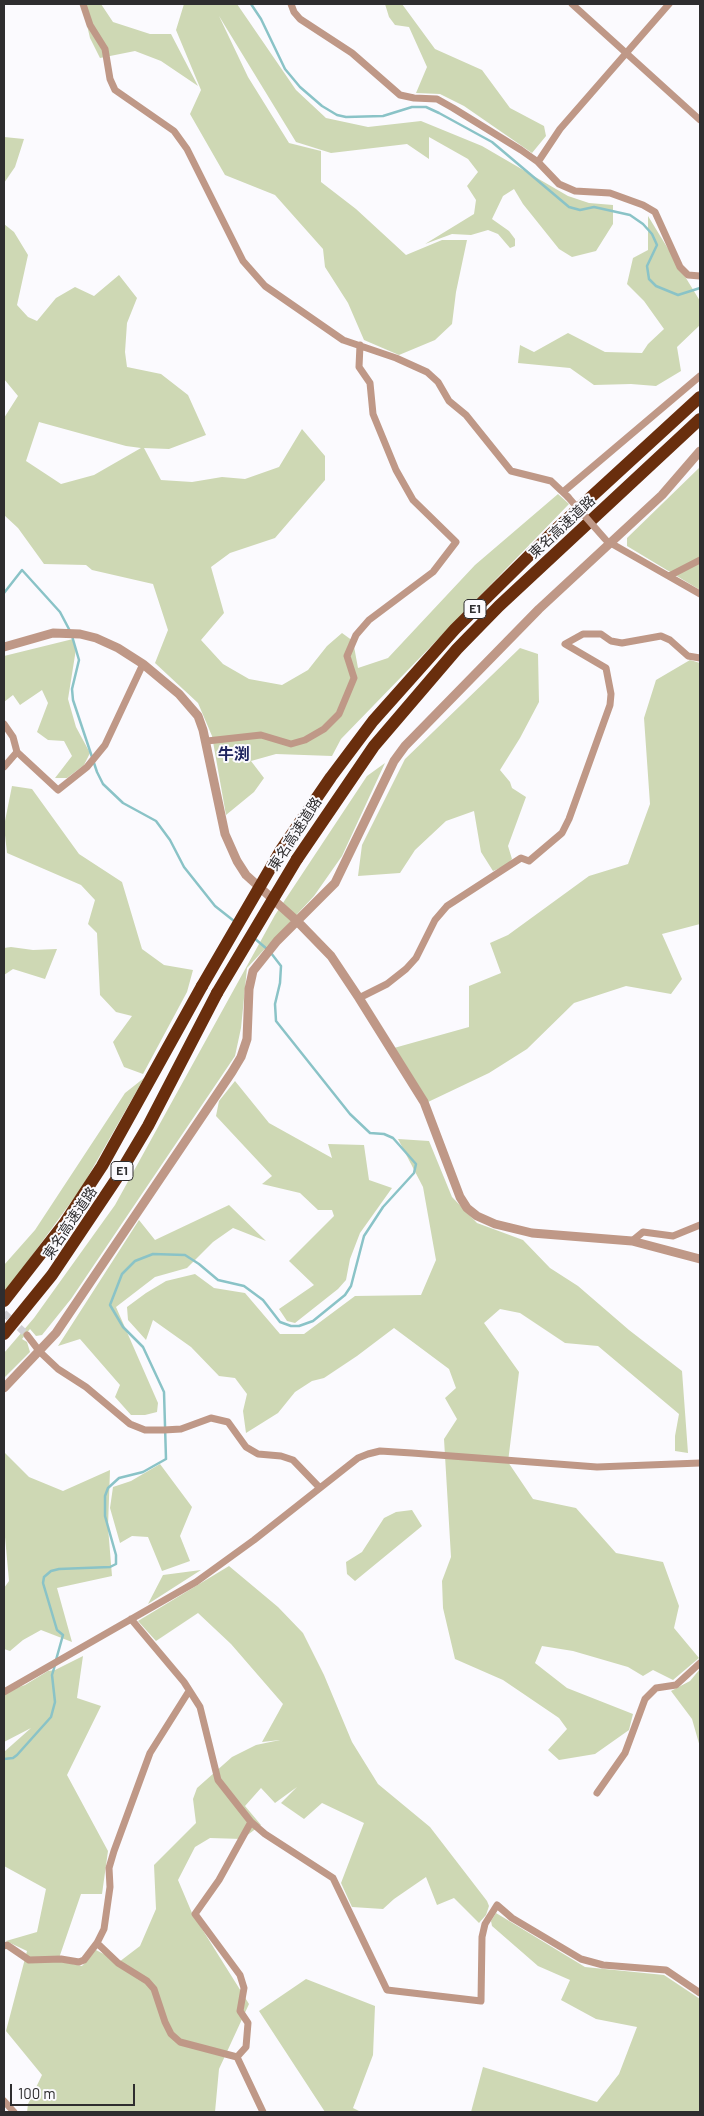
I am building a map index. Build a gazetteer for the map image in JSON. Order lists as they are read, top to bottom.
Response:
{
  "streets": {
    "highway": ["東名高速道路", "E1"]
  },
  "districts": ["牛渕"],
  "scale_bar": "100 m"
}
